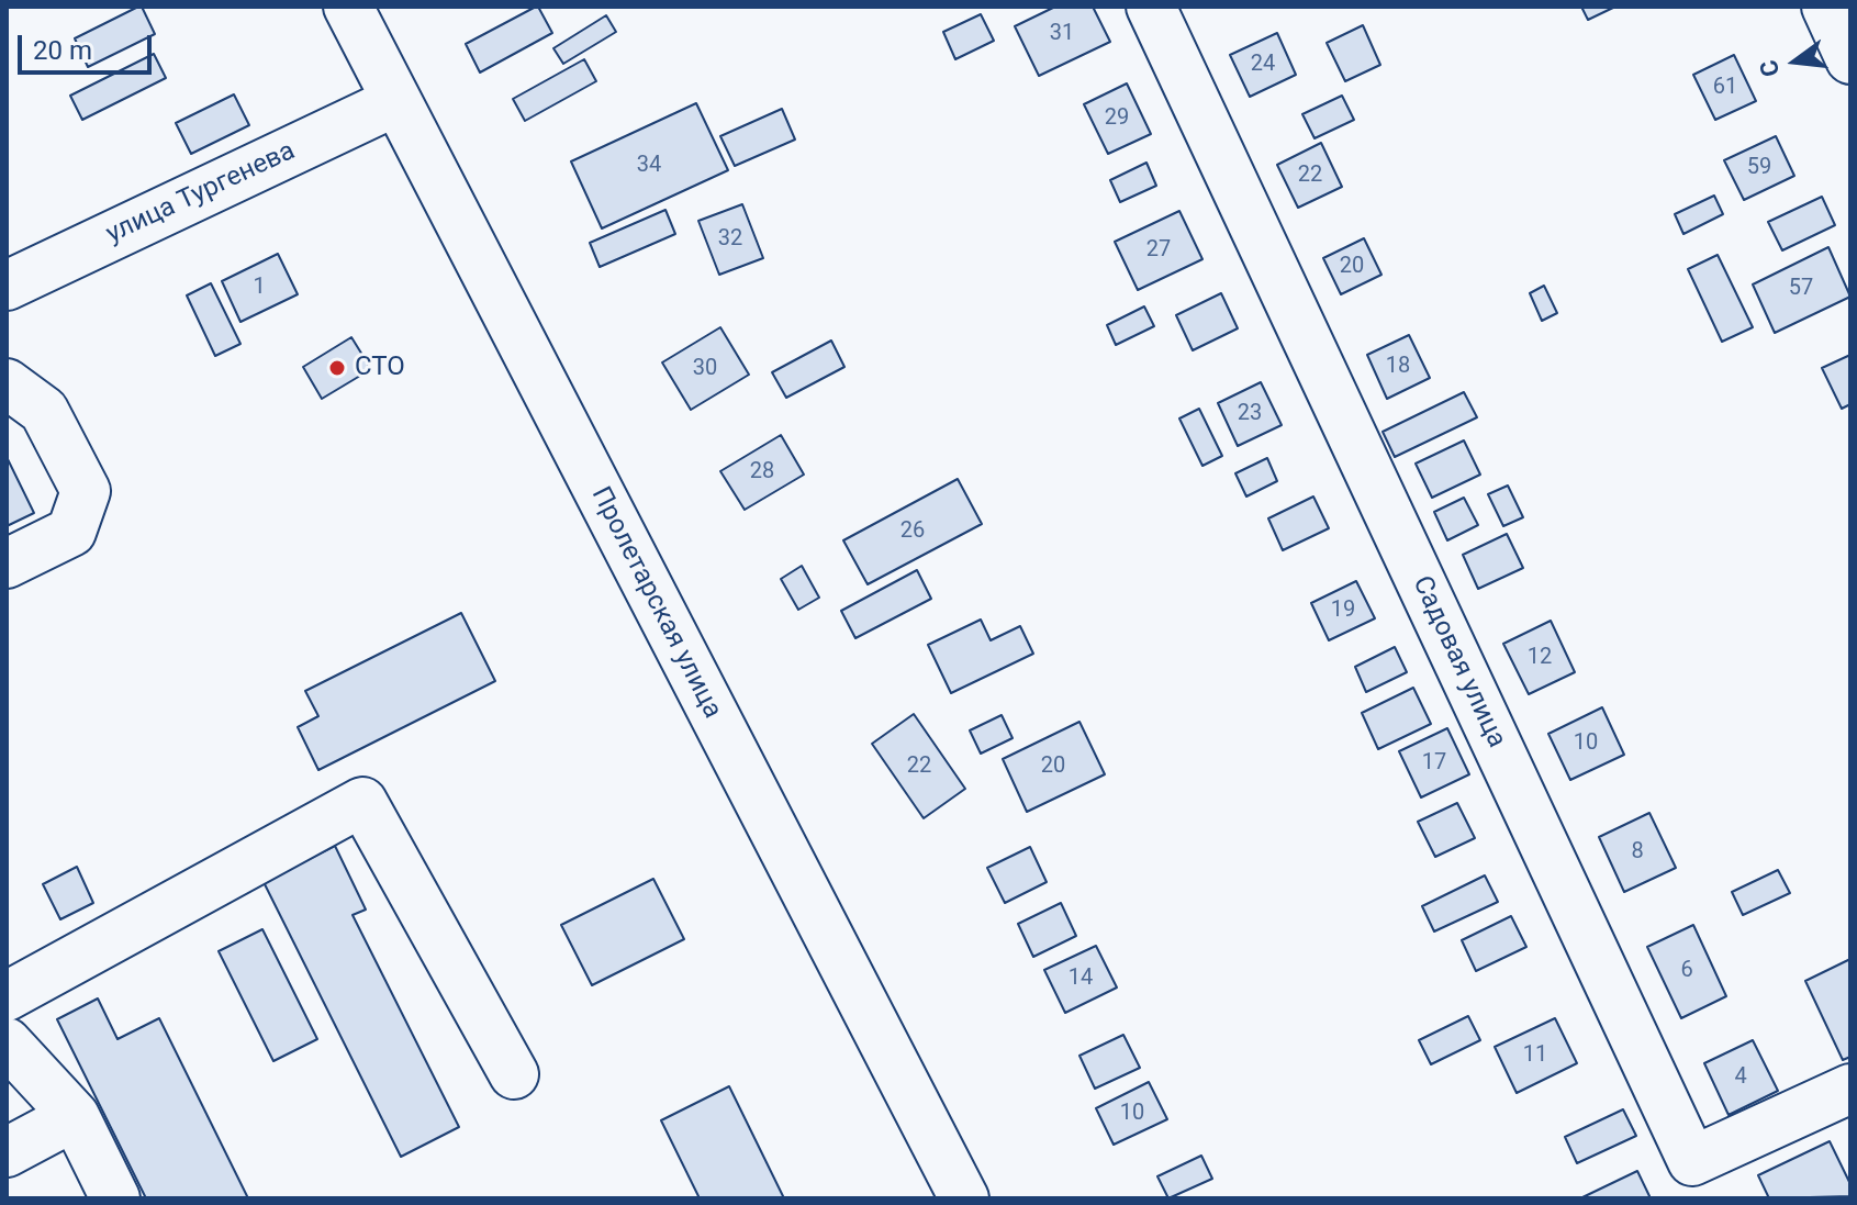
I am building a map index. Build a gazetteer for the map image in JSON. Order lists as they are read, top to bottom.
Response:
{
  "streets": {
    "street": ["улица Тургенева", "Пролетарская улица", "Садовая улица"]
  },
  "crossings": [
    ["улица Тургенева", "Пролетарская улица"]
  ],
  "places": ["СТО"],
  "house_numbers": [
    "31",
    "24",
    "61",
    "29",
    "34",
    "59",
    "22",
    "32",
    "27",
    "20",
    "1",
    "57",
    "18",
    "30",
    "23",
    "28",
    "26",
    "19",
    "12",
    "10",
    "17",
    "22",
    "20",
    "8",
    "6",
    "14",
    "11",
    "4",
    "10"
  ],
  "scale_bar": "20 m",
  "north": "left"
}
